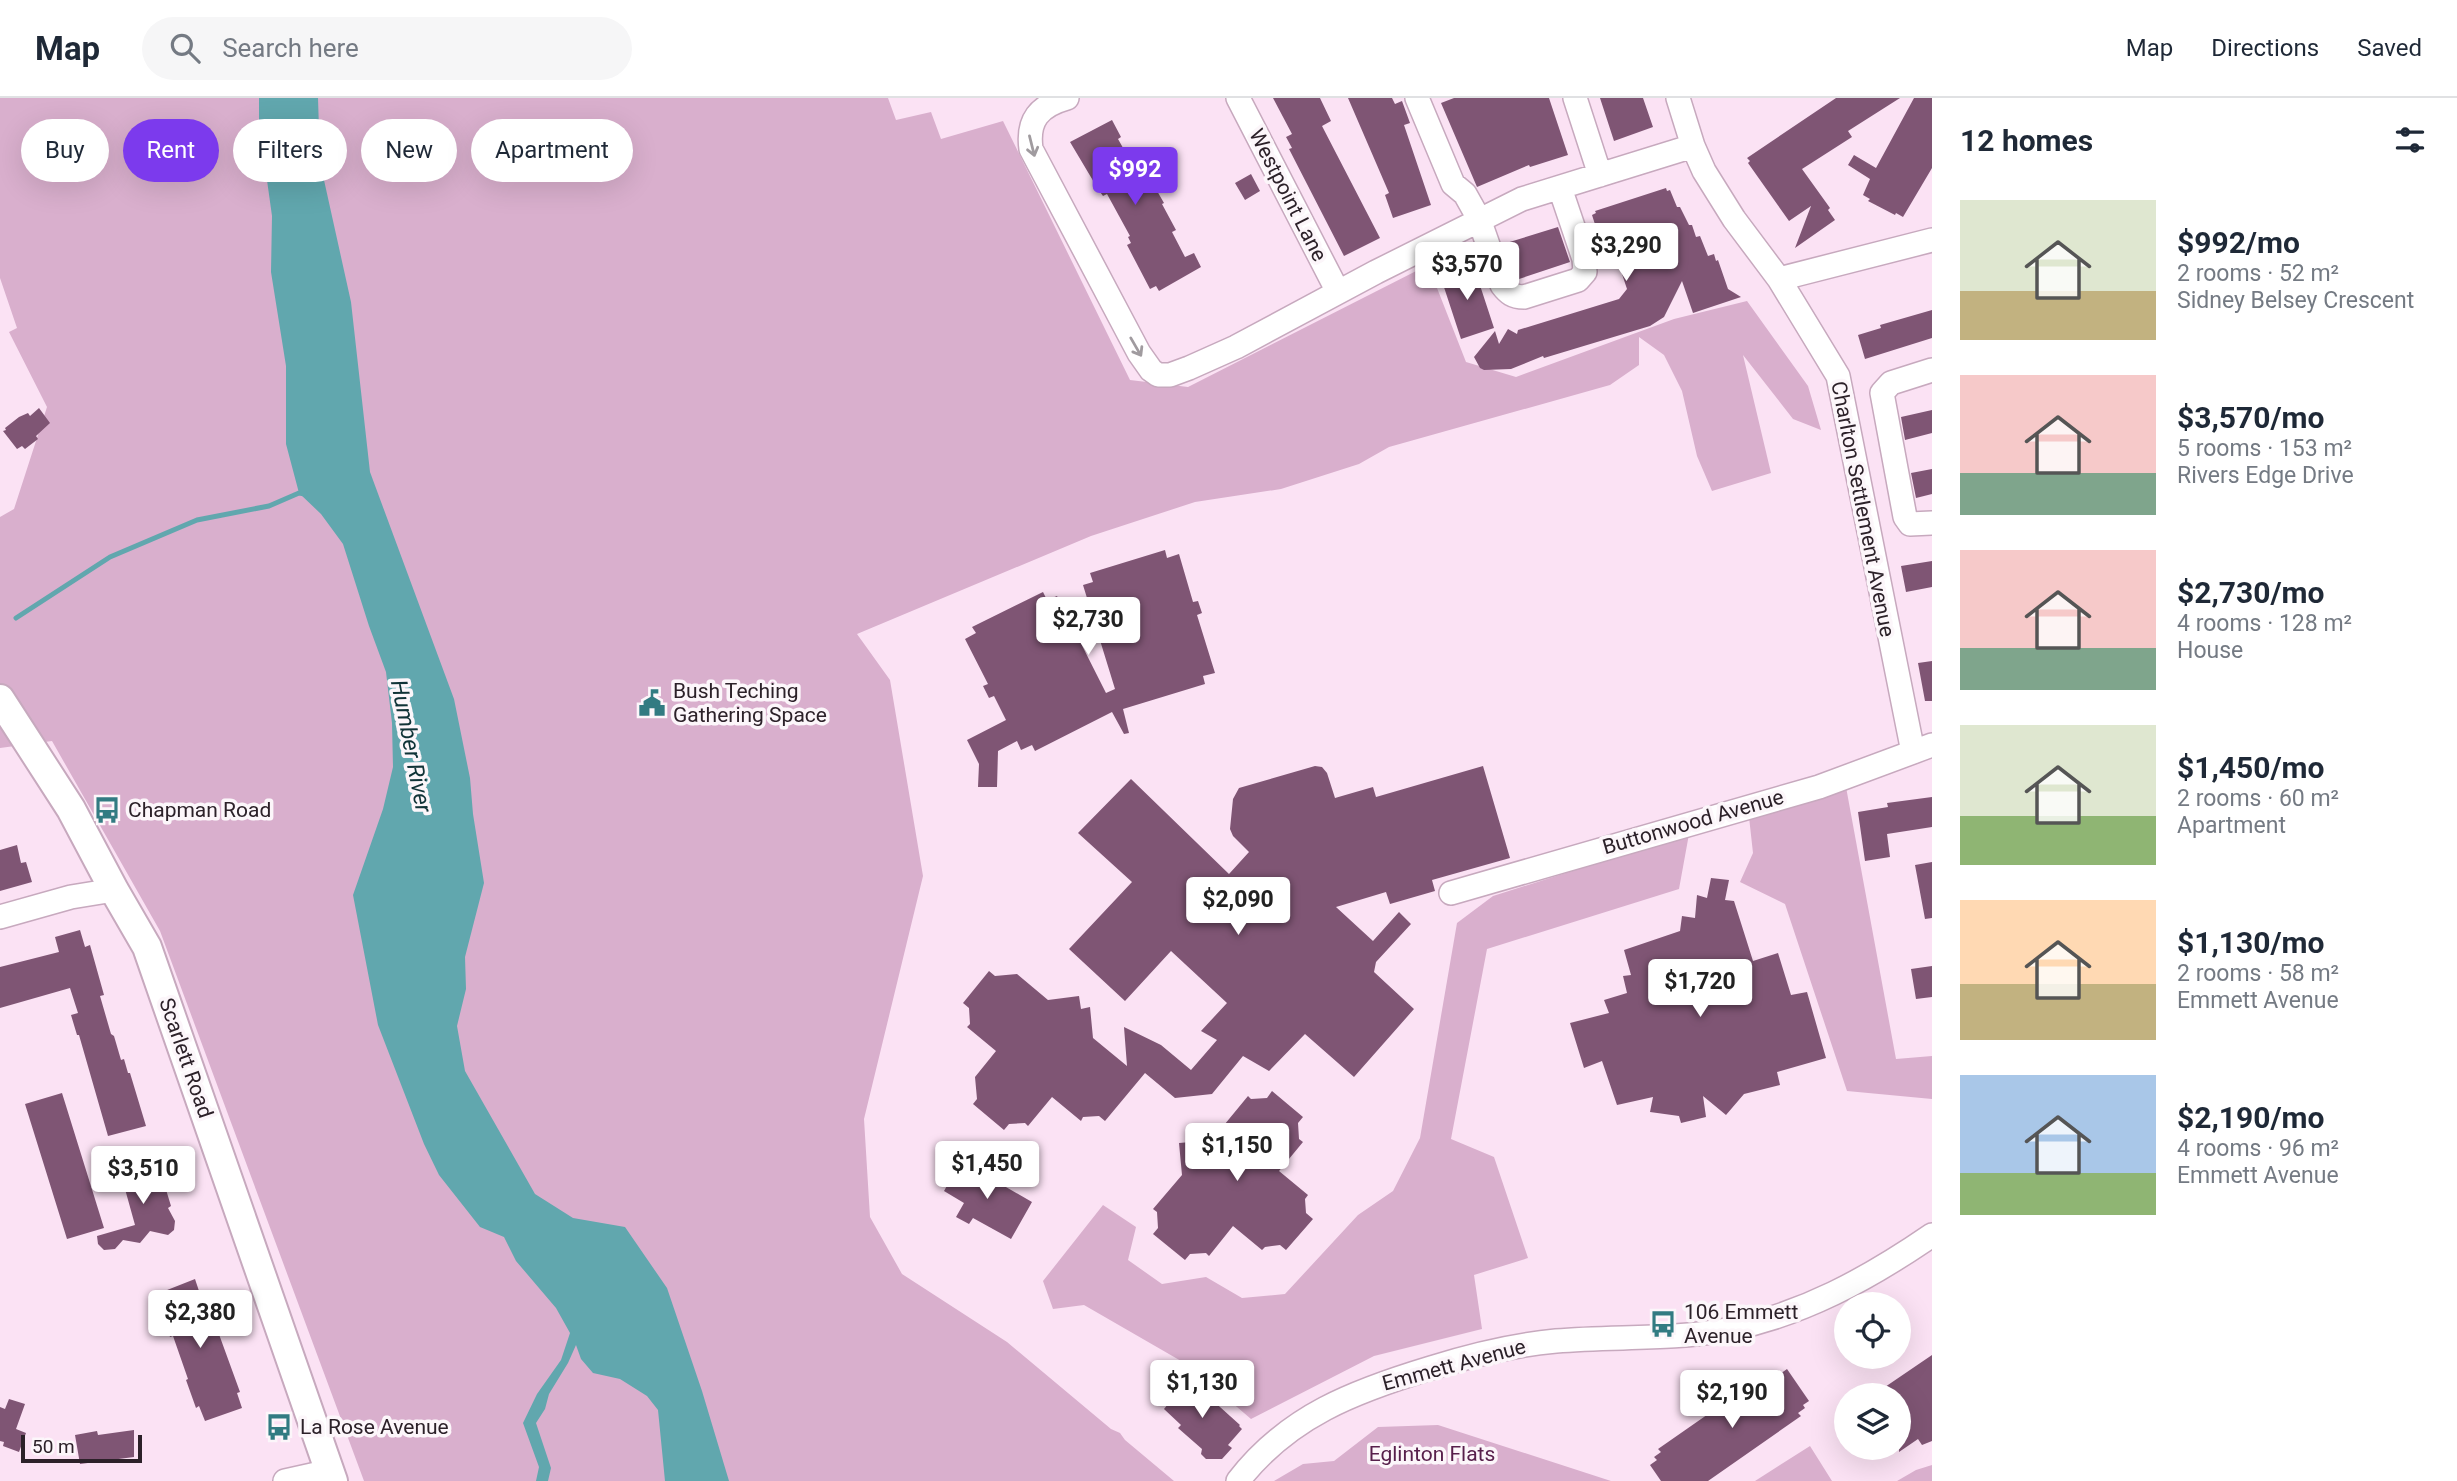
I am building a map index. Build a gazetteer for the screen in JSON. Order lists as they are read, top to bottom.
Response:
{
  "streets": {
    "main road": ["Scarlett Road"],
    "street": [
      "Westpoint Lane",
      "Charlton Settlement Avenue",
      "Buttonwood Avenue",
      "Emmett Avenue"
    ]
  },
  "crossings": [
    ["Charlton Settlement Avenue", "Buttonwood Avenue"]
  ],
  "water": ["Humber River"],
  "parks": ["Eglinton Flats"],
  "places": {
    "public building": ["Bush Teching Gathering Space"],
    "bus stop": ["Chapman Road", "106 Emmett Avenue", "La Rose Avenue"]
  },
  "scale_bar": "50 m",
  "page": {
    "header": "Map",
    "search": "Search here",
    "nav": ["Map", "Directions", "Saved"],
    "heading": "12 homes",
    "chip": [
      "Buy",
      "Rent",
      "Filters",
      "New",
      "Apartment"
    ],
    "price": [
      "$992",
      "$3,290",
      "$3,570",
      "$2,730",
      "$2,090",
      "$1,720",
      "$1,150",
      "$1,450",
      "$3,510",
      "$2,380",
      "$1,130",
      "$2,190"
    ],
    "list": [
      {
        "name": "$992/mo",
        "note": "2 rooms · 52 m² · Sidney Belsey Crescent"
      },
      {
        "name": "$3,570/mo",
        "note": "5 rooms · 153 m² · Rivers Edge Drive"
      },
      {
        "name": "$2,730/mo",
        "note": "4 rooms · 128 m² · House"
      },
      {
        "name": "$1,450/mo",
        "note": "2 rooms · 60 m² · Apartment"
      },
      {
        "name": "$1,130/mo",
        "note": "2 rooms · 58 m² · Emmett Avenue"
      },
      {
        "name": "$2,190/mo",
        "note": "4 rooms · 96 m² · Emmett Avenue"
      }
    ],
    "scale": "50 m"
  }
}
